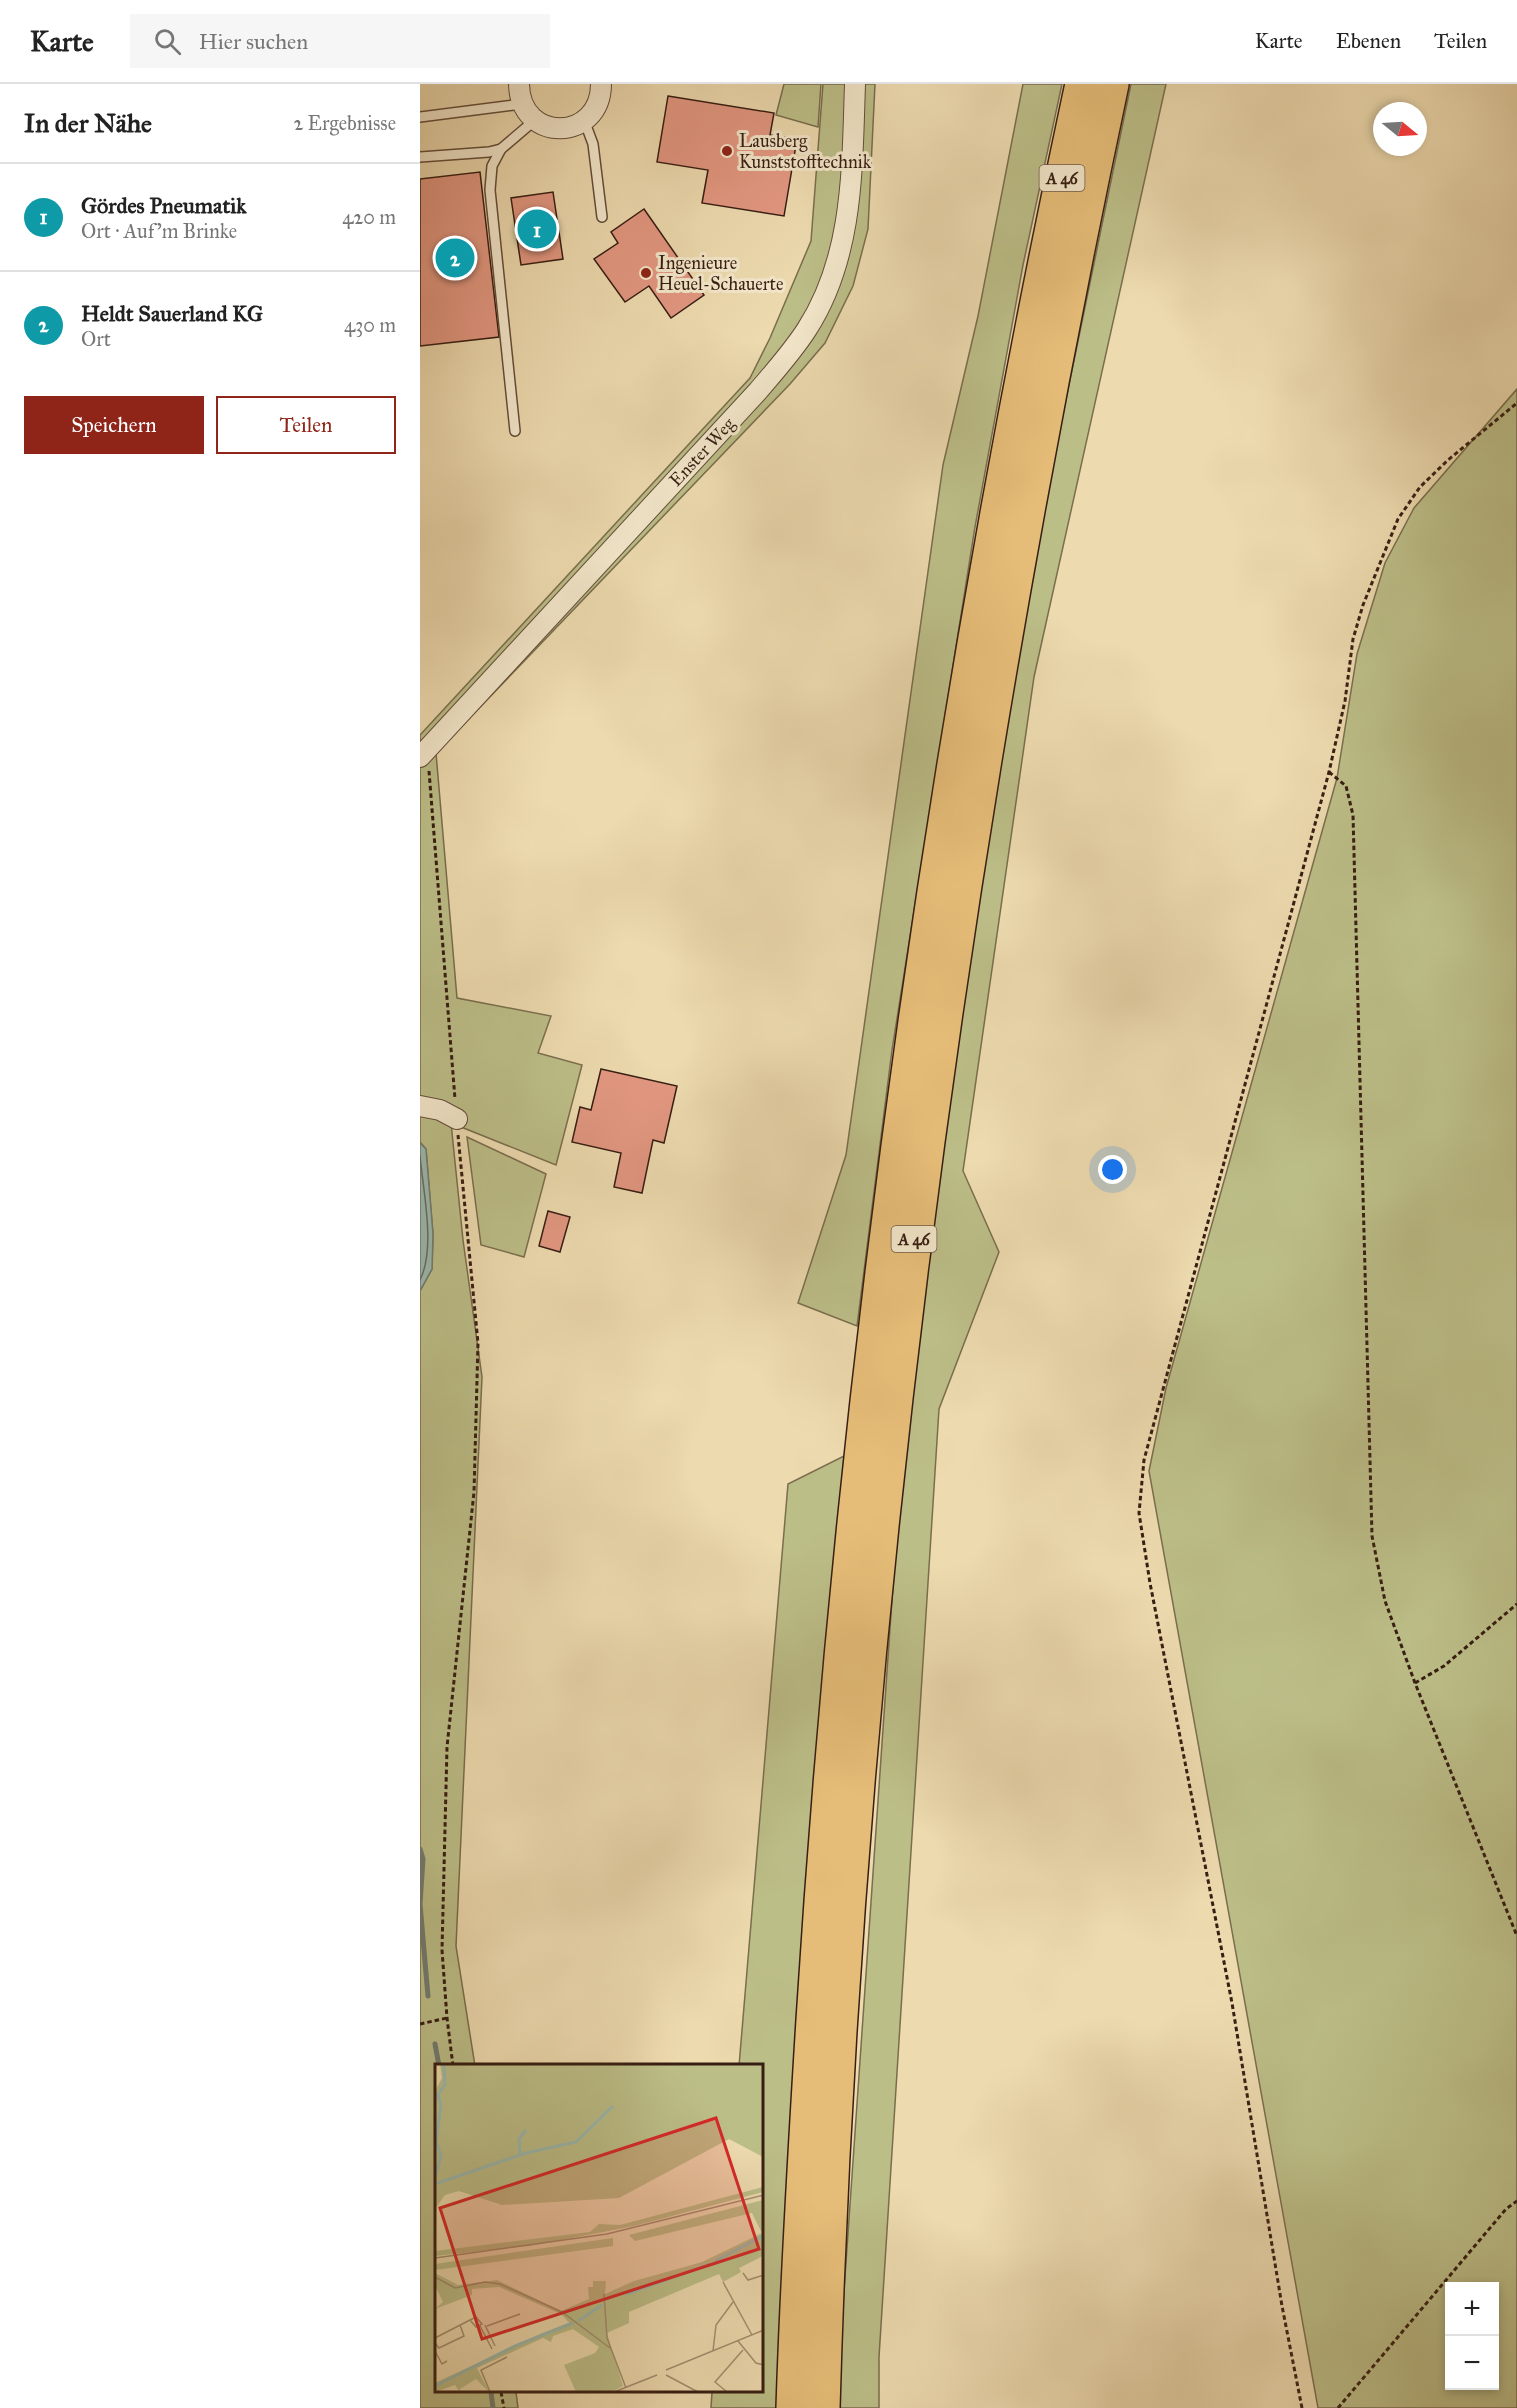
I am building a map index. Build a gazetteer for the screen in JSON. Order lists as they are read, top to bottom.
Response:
{
  "streets": {
    "highway": ["A 46"],
    "street": ["Enster Weg"]
  },
  "places": ["Lausberg Kunststofftechnik", "Ingenieure Heuel-Schauerte"],
  "north": "right",
  "page": {
    "header": "Karte",
    "search": "Hier suchen",
    "nav": ["Karte", "Ebenen", "Teilen"],
    "heading": ["In der Nähe", "2 Ergebnisse"],
    "list": [
      {
        "mark": "1",
        "name": "Gördes Pneumatik",
        "note": "Ort · Auf'm Brinke",
        "value": "420 m"
      },
      {
        "mark": "2",
        "name": "Heldt Sauerland KG",
        "note": "Ort",
        "value": "430 m"
      }
    ],
    "pins": ["1", "2"],
    "buttons": ["Speichern", "Teilen"],
    "map_buttons": ["+", "−"]
  }
}
